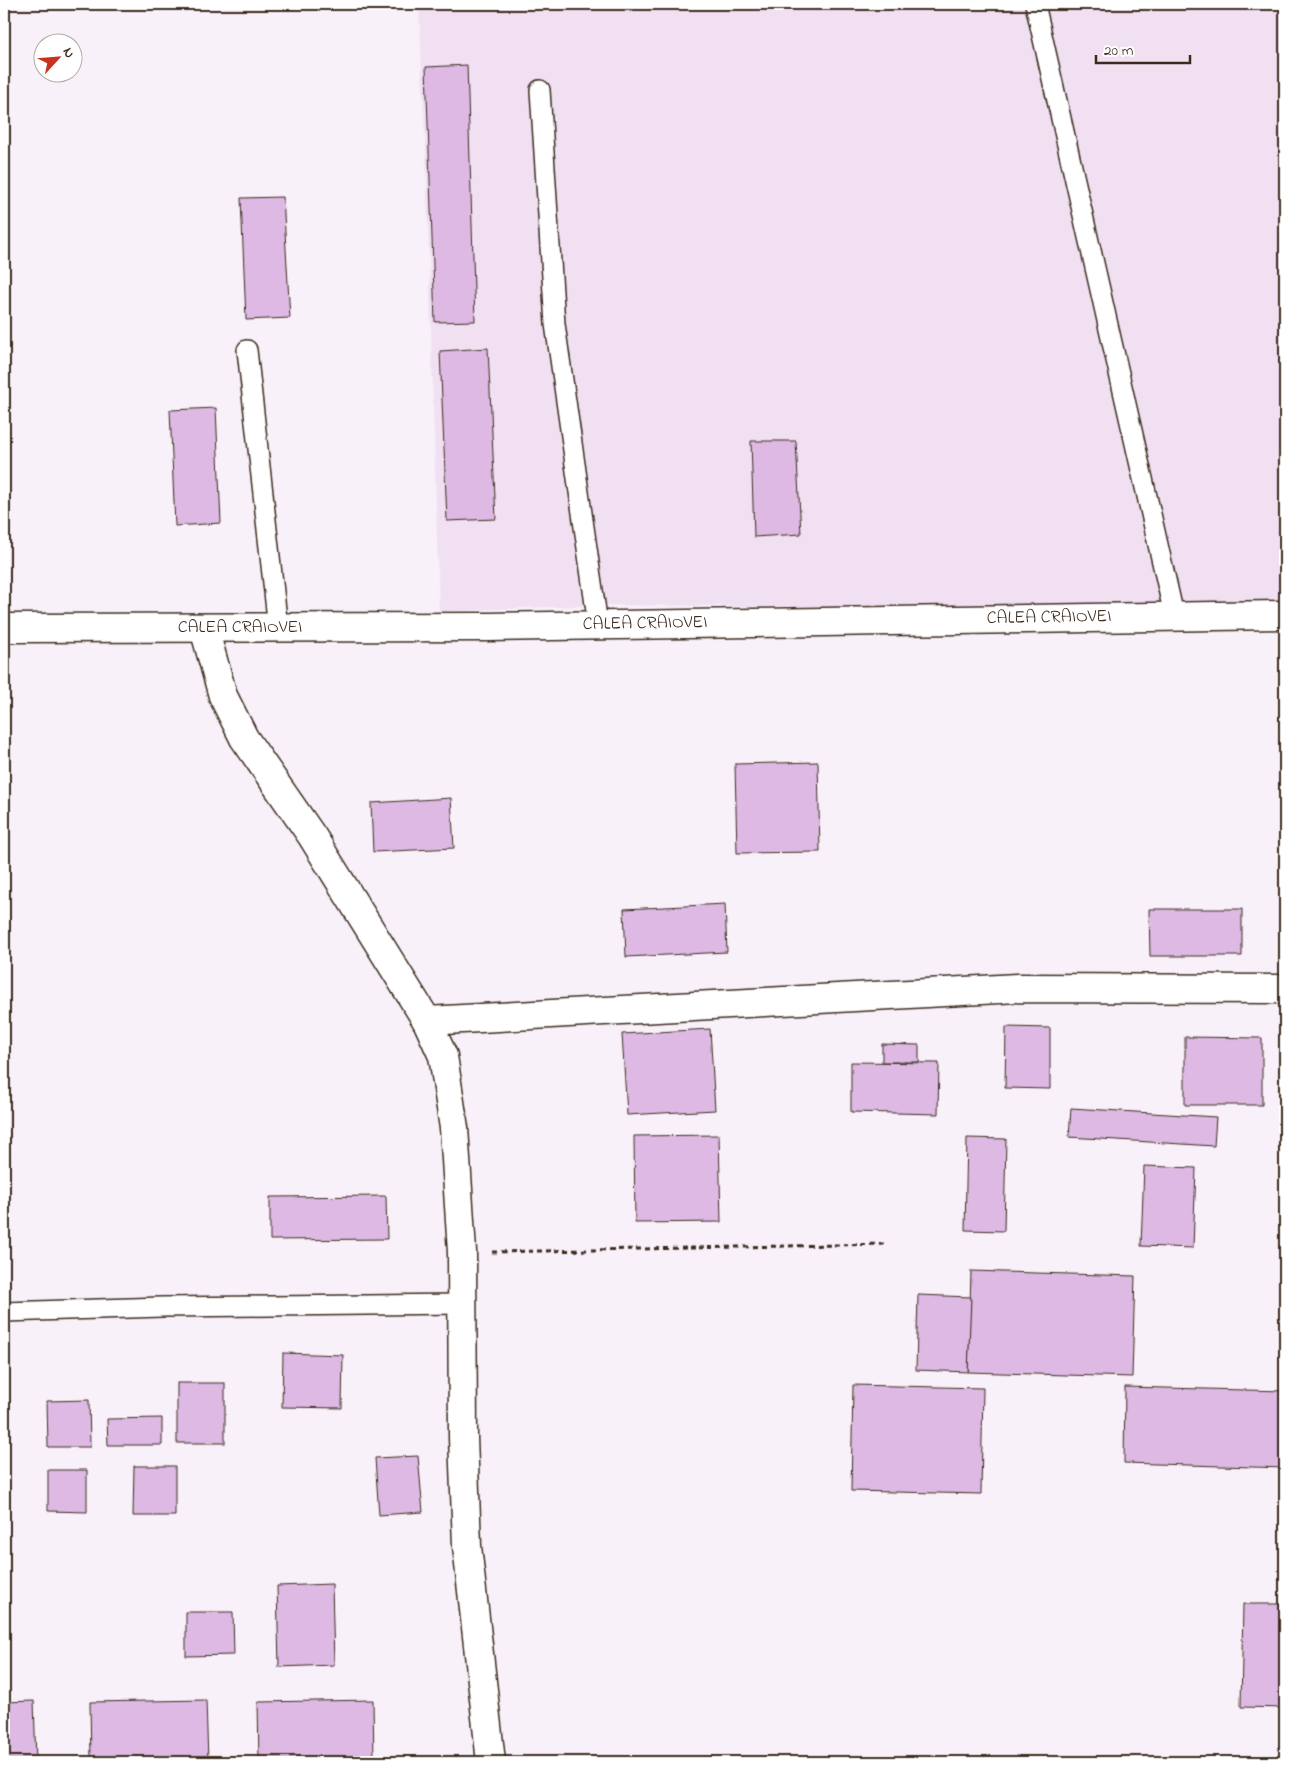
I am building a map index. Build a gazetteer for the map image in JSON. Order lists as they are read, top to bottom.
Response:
{
  "streets": {
    "street": ["CALEA CRAIOVEI"]
  },
  "scale_bar": "20 m",
  "north": "top right"
}
